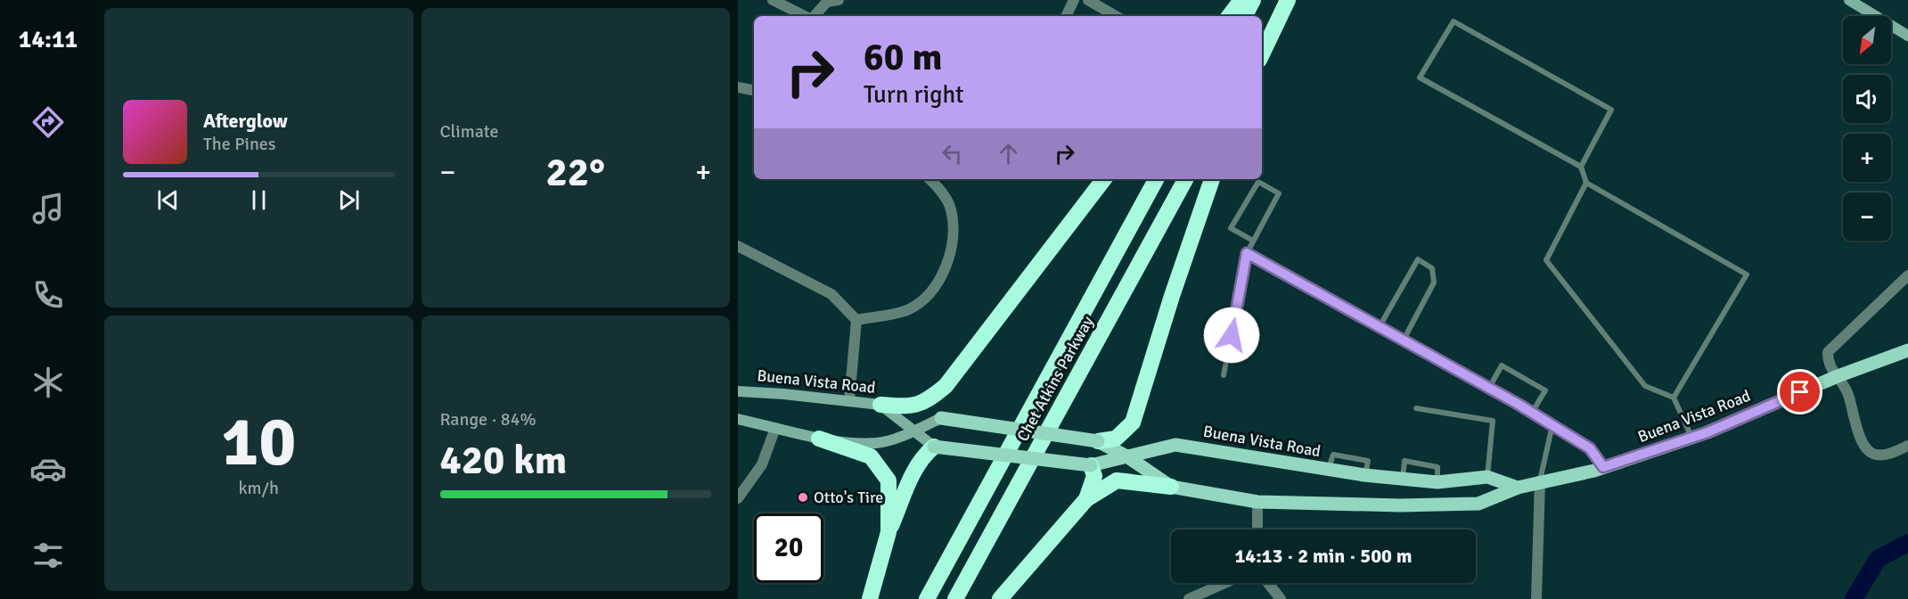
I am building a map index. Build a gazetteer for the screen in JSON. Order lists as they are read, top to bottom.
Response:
{
  "streets": {
    "highway": ["Chet Atkins Parkway"],
    "main road": ["Buena Vista Road"]
  },
  "places": ["Otto's Tire"],
  "north": "bottom left",
  "page": {
    "tabs": "14:11",
    "tile": [
      "Climate",
      ["10", "km/h"],
      ["Range · 84%", "420 km"]
    ],
    "map_buttons": ["+", "−"],
    "turn": ["60 m", "Turn right"],
    "song": ["Afterglow", "The Pines"],
    "heat": ["−", "22°", "+"],
    "limit": "20",
    "trip": "14:13 · 2 min · 500 m"
  }
}
